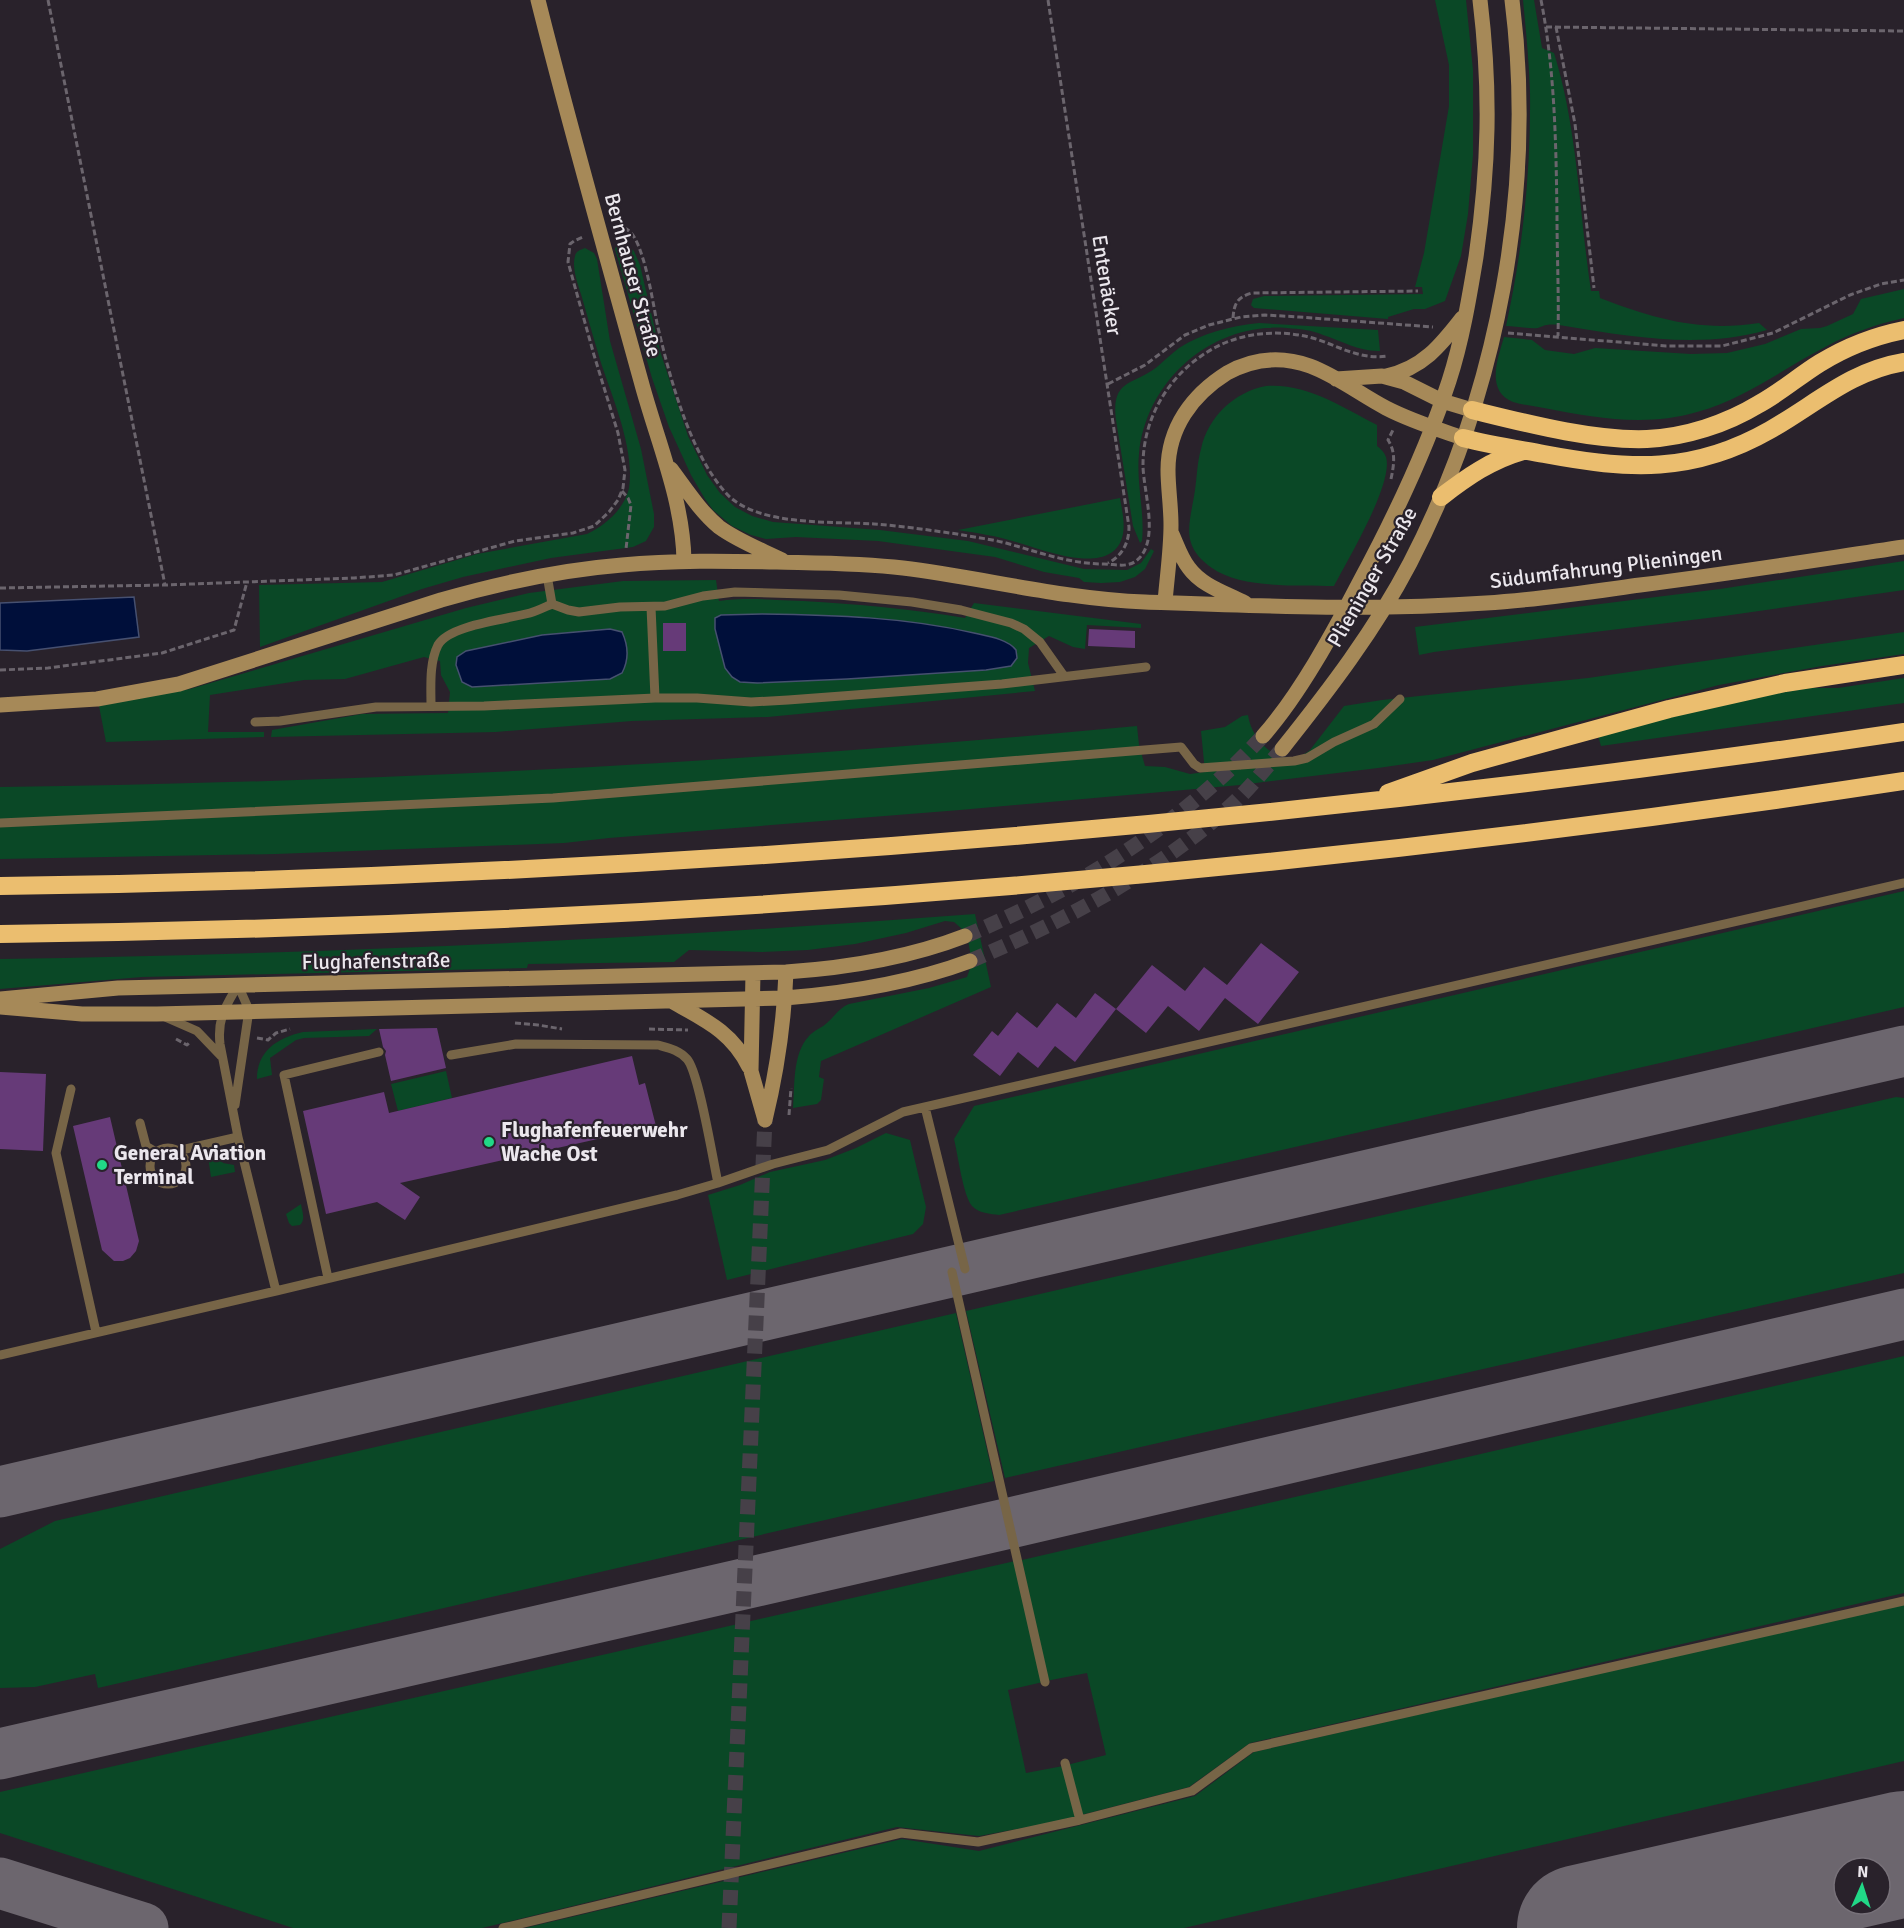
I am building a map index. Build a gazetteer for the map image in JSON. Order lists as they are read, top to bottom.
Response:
{
  "streets": {
    "main road": [
      "Bernhauser Straße",
      "Südumfahrung Plieningen",
      "Plieninger Straße",
      "Flughafenstraße"
    ],
    "path": ["Entenäcker"]
  },
  "crossings": [
    ["Bernhauser Straße", "Südumfahrung Plieningen"]
  ],
  "places": ["Flughafenfeuerwehr Wache Ost", "General Aviation Terminal"],
  "north": "top"
}
